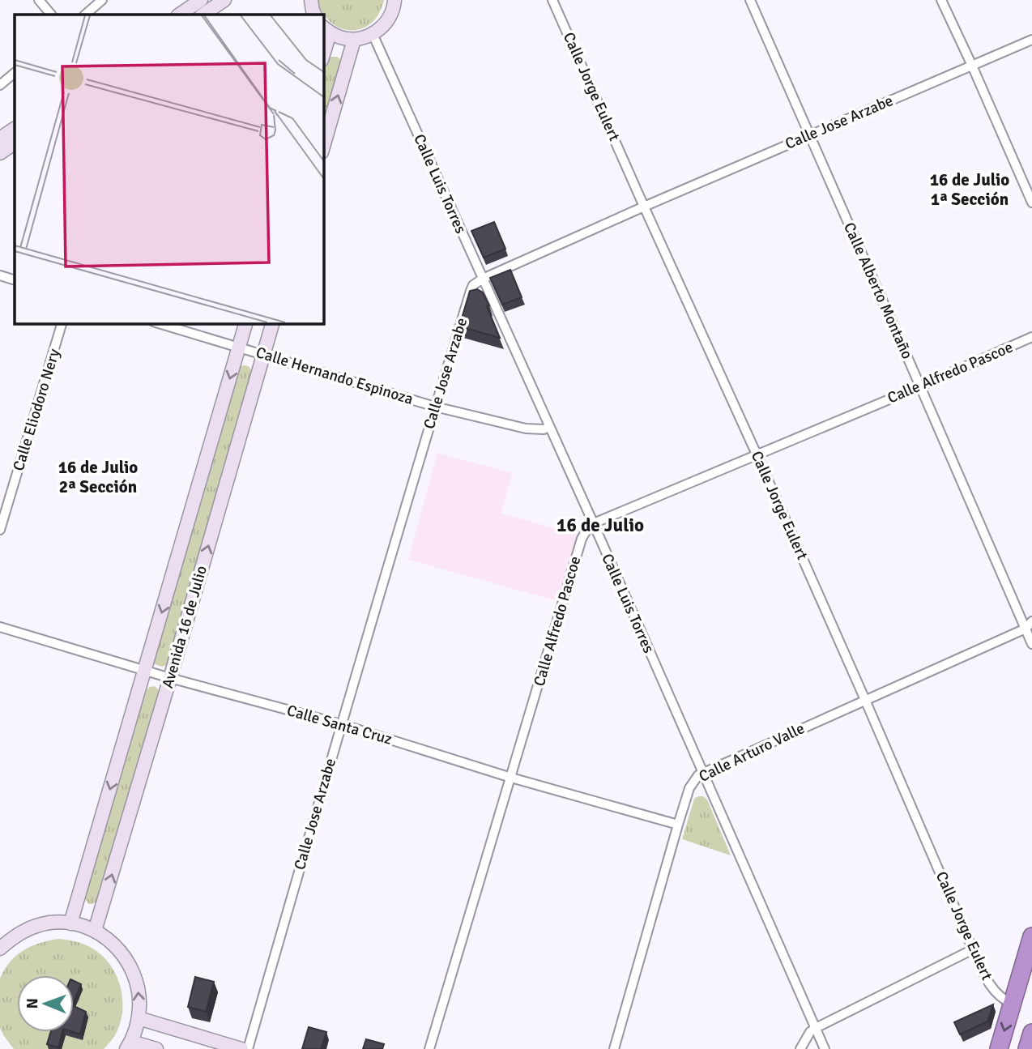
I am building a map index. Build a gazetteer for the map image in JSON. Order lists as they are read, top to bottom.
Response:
{
  "streets": {
    "street": [
      "Calle Jorge Eulert",
      "Calle Jose Arzabe",
      "Calle Luis Torres",
      "Calle Alberto Montaño",
      "Calle Alfredo Pascoe",
      "Calle Hernando Espinoza",
      "Calle Eliodoro Nery",
      "Avenida 16 de Julio",
      "Calle Santa Cruz",
      "Calle Arturo Valle"
    ]
  },
  "crossings": [
    ["Calle Jorge Eulert", "Calle Jose Arzabe"],
    ["Calle Jorge Eulert", "Calle Alfredo Pascoe"],
    ["Calle Jorge Eulert", "Calle Arturo Valle"],
    ["Calle Jose Arzabe", "Calle Luis Torres"],
    ["Calle Jose Arzabe", "Calle Alberto Montaño"],
    ["Calle Jose Arzabe", "Calle Hernando Espinoza"],
    ["Calle Jose Arzabe", "Calle Santa Cruz"],
    ["Calle Luis Torres", "Calle Alfredo Pascoe"],
    ["Calle Luis Torres", "Calle Hernando Espinoza"],
    ["Calle Luis Torres", "Calle Arturo Valle"],
    ["Calle Alberto Montaño", "Calle Alfredo Pascoe"],
    ["Calle Alberto Montaño", "Calle Arturo Valle"],
    ["Calle Alfredo Pascoe", "Calle Santa Cruz"],
    ["Calle Hernando Espinoza", "Avenida 16 de Julio"],
    ["Avenida 16 de Julio", "Calle Santa Cruz"],
    ["Calle Santa Cruz", "Calle Arturo Valle"]
  ],
  "districts": ["16 de Julio 1ª Sección", "16 de Julio 2ª Sección", "16 de Julio"],
  "north": "left"
}
